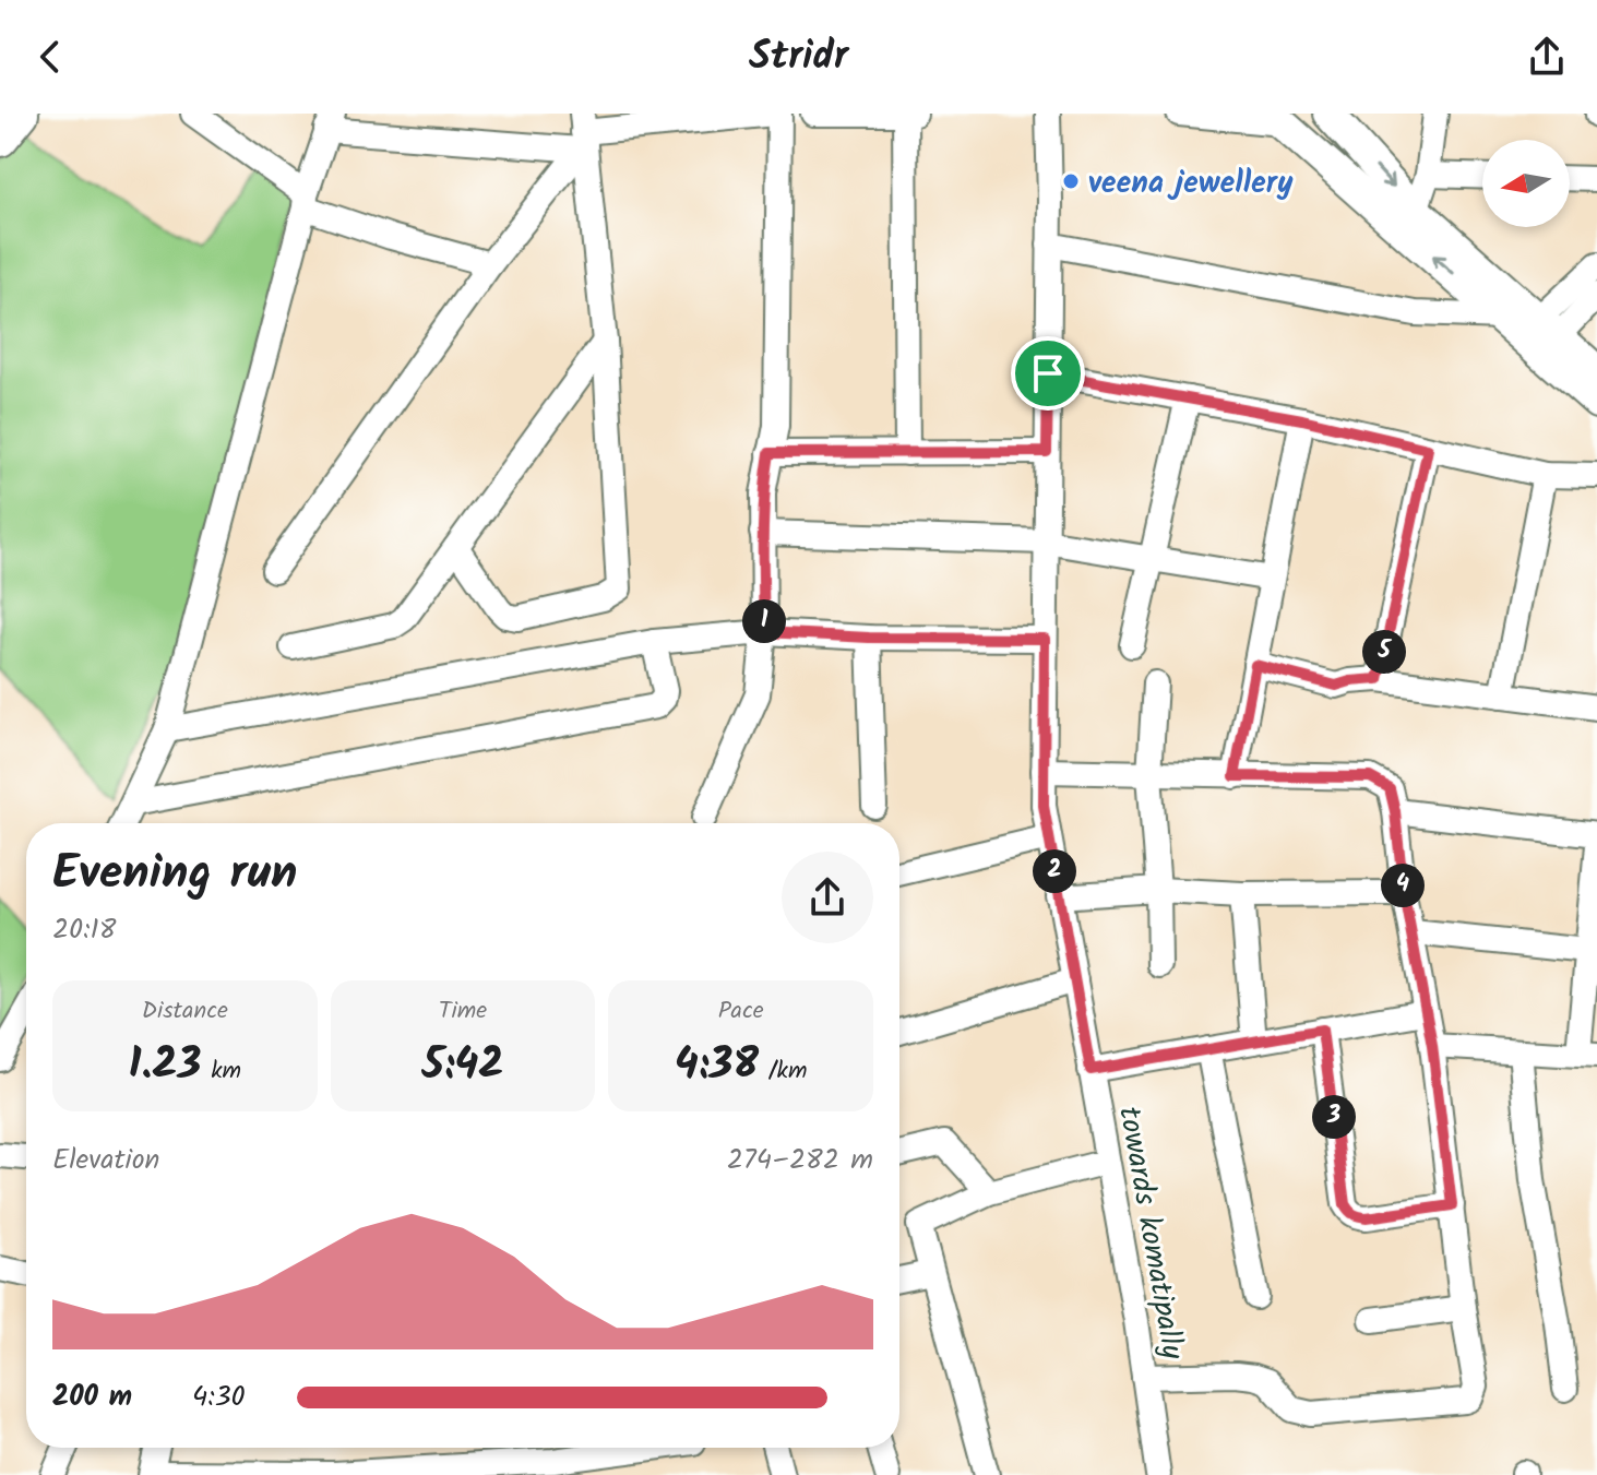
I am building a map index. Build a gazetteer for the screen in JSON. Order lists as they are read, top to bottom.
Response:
{
  "streets": {
    "street": ["towards komatipally"]
  },
  "places": ["veena jewellery"],
  "north": "left",
  "page": {
    "header": "Stridr",
    "pins": [
      "1",
      "5",
      "2",
      "4",
      "3"
    ],
    "heading": ["Evening run", "20:18"],
    "stats": [
      ["Distance", "1.23 km"],
      ["Time", "5:42"],
      ["Pace", "4:38 /km"]
    ],
    "chart": ["Elevation", "274–282 m"],
    "list": [
      {
        "name": "200 m",
        "note": "4:30"
      }
    ]
  }
}
